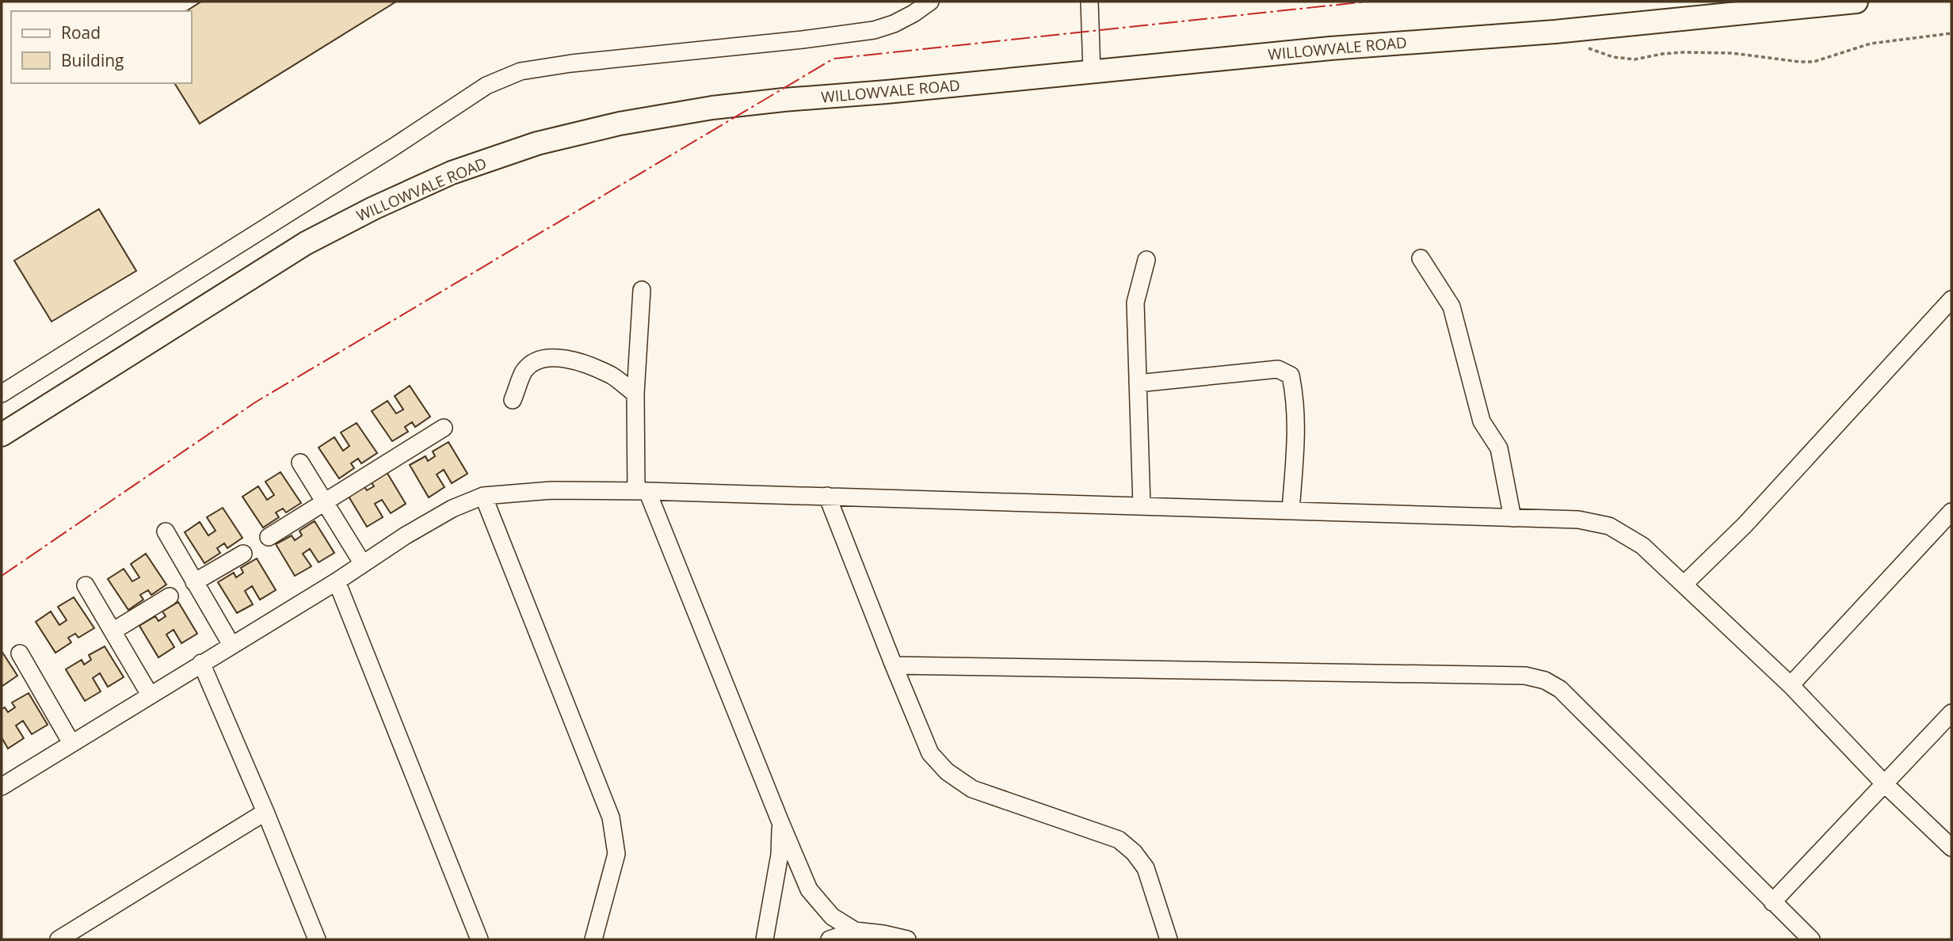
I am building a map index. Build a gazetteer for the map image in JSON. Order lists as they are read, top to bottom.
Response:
{
  "streets": {
    "main road": ["WILLOWVALE ROAD"]
  },
  "legend": ["Road", "Building"]
}
